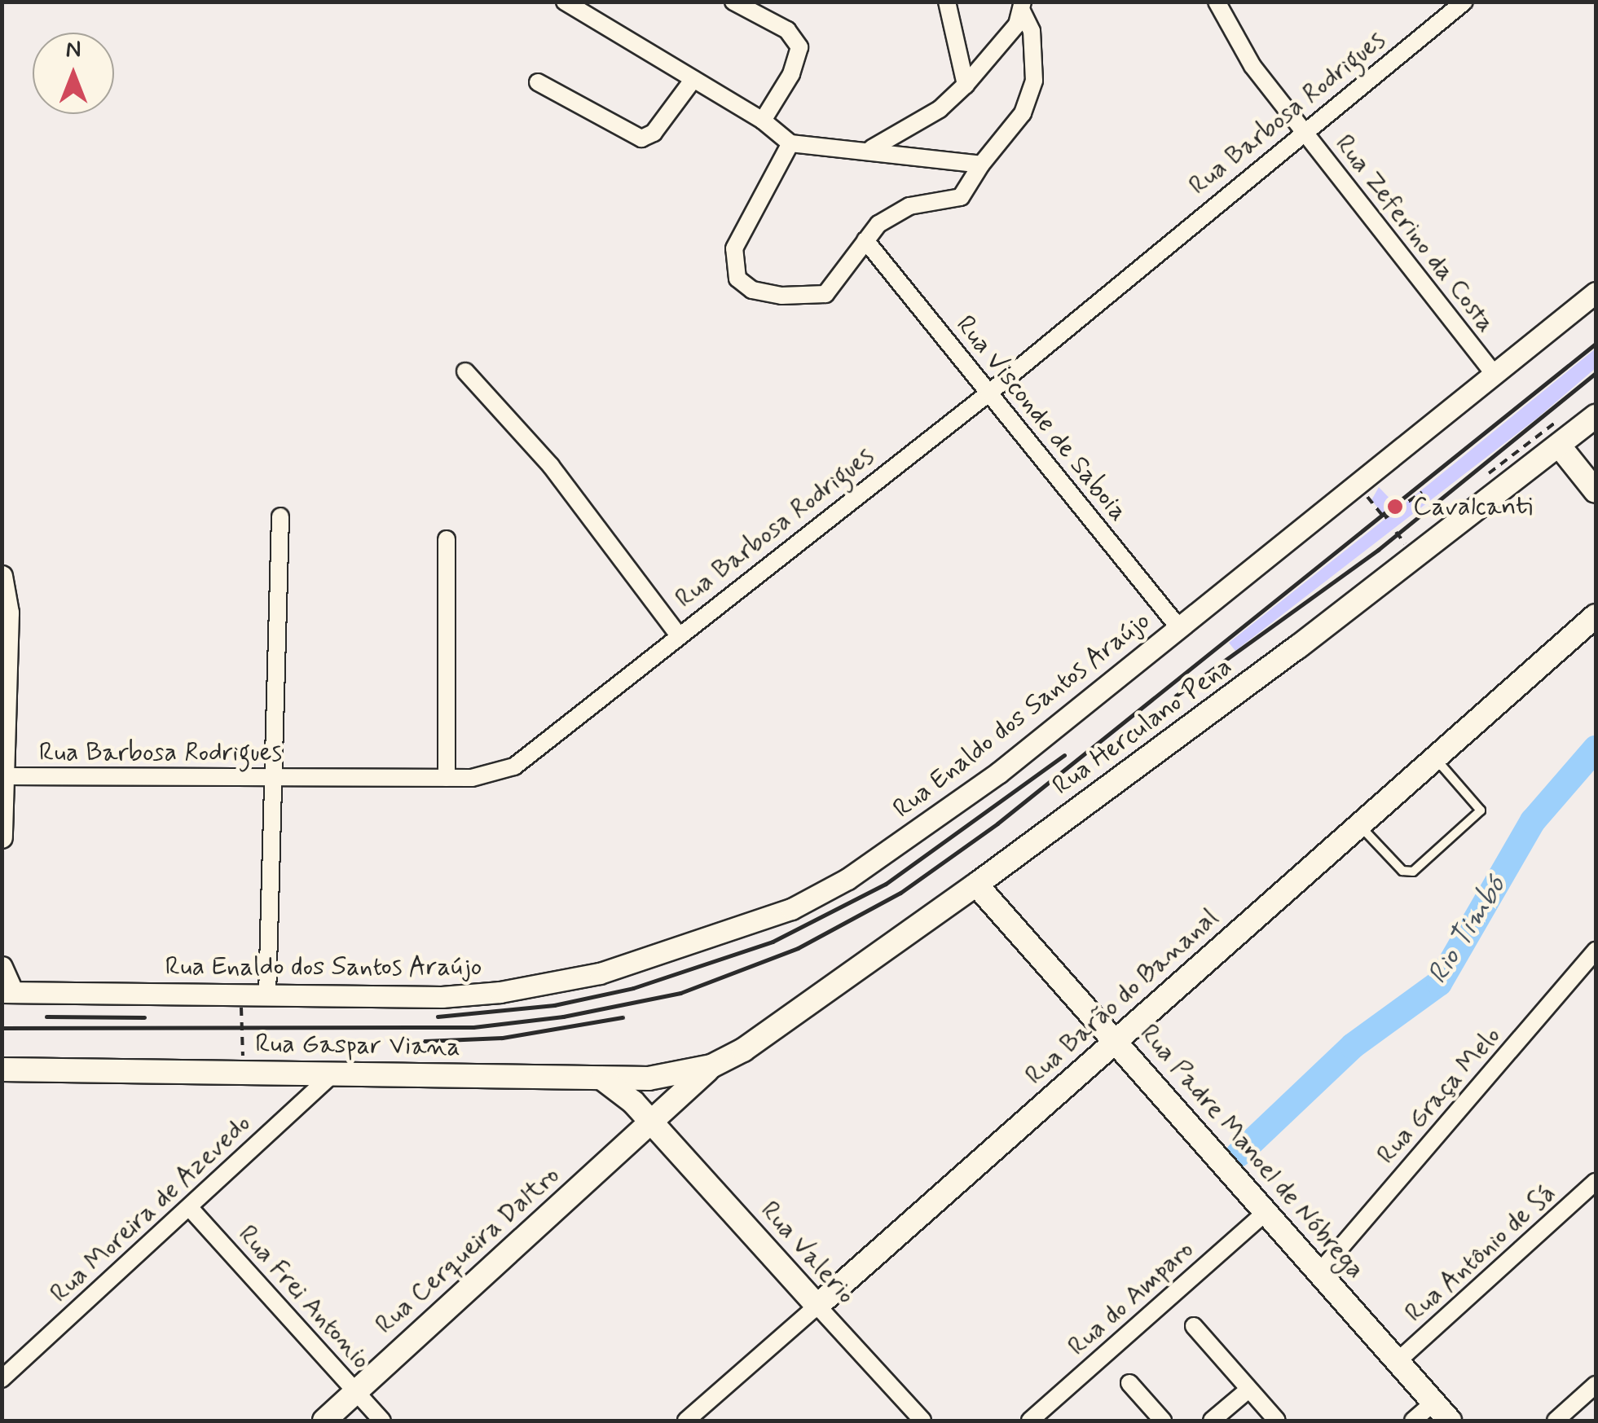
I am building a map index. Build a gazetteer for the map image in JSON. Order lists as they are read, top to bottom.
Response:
{
  "streets": {
    "main road": [
      "Rua Herculano Pena",
      "Rua Barão do Bananal",
      "Rua Gaspar Viana",
      "Rua Padre Manoel de Nóbrega",
      "Rua Cerqueira Daltro",
      "Rua Valerio"
    ],
    "street": [
      "Rua Barbosa Rodrigues",
      "Rua Zeferino da Costa",
      "Rua Visconde de Saboia",
      "Rua Enaldo dos Santos Araújo",
      "Rua Graça Melo",
      "Rua Moreira de Azevedo",
      "Rua Antônio de Sá",
      "Rua Frei Antonio",
      "Rua do Amparo"
    ]
  },
  "crossings": [
    ["Rua Barbosa Rodrigues", "Rua Zeferino da Costa"],
    ["Rua Barbosa Rodrigues", "Rua Visconde de Saboia"],
    ["Rua Zeferino da Costa", "Rua Enaldo dos Santos Araújo"],
    ["Rua Visconde de Saboia", "Rua Enaldo dos Santos Araújo"],
    ["Rua Herculano Pena", "Rua Gaspar Viana"],
    ["Rua Herculano Pena", "Rua Padre Manoel de Nóbrega"],
    ["Rua Herculano Pena", "Rua Cerqueira Daltro"],
    ["Rua Barão do Bananal", "Rua Padre Manoel de Nóbrega"],
    ["Rua Barão do Bananal", "Rua Valerio"],
    ["Rua Gaspar Viana", "Rua Moreira de Azevedo"],
    ["Rua Gaspar Viana", "Rua Cerqueira Daltro"],
    ["Rua Graça Melo", "Rua Padre Manoel de Nóbrega"],
    ["Rua Padre Manoel de Nóbrega", "Rua Antônio de Sá"],
    ["Rua Padre Manoel de Nóbrega", "Rua do Amparo"],
    ["Rua Moreira de Azevedo", "Rua Frei Antonio"],
    ["Rua Cerqueira Daltro", "Rua Valerio"],
    ["Rua Cerqueira Daltro", "Rua Frei Antonio"]
  ],
  "water": ["Rio Timbó"],
  "places": ["Cavalcanti"],
  "north": "top"
}
